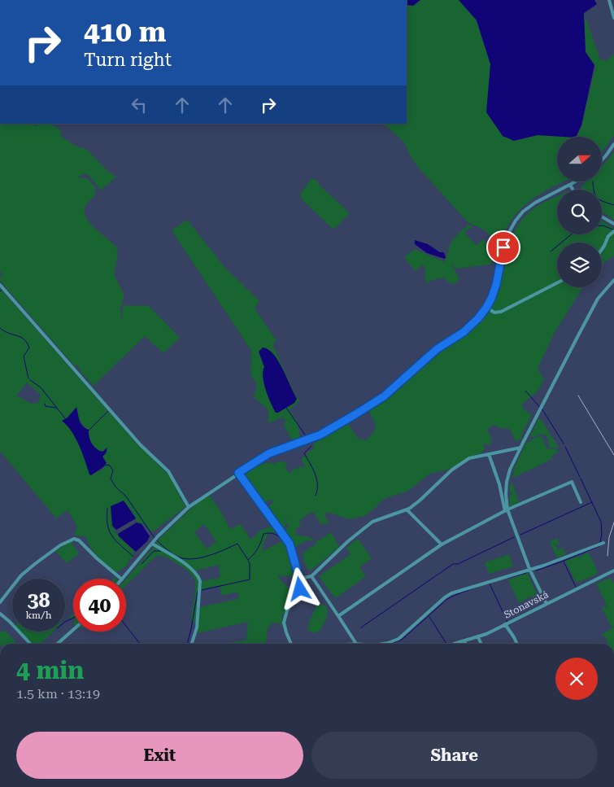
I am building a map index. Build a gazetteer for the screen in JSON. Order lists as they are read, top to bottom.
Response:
{
  "streets": {
    "street": ["Stonavská"]
  },
  "north": "right",
  "page": {
    "turn": ["410 m", "Turn right"],
    "speed": "38 km/h",
    "limit": "40",
    "heading": ["4 min", "1.5 km · 13:19"],
    "buttons": ["Exit", "Share"]
  }
}
